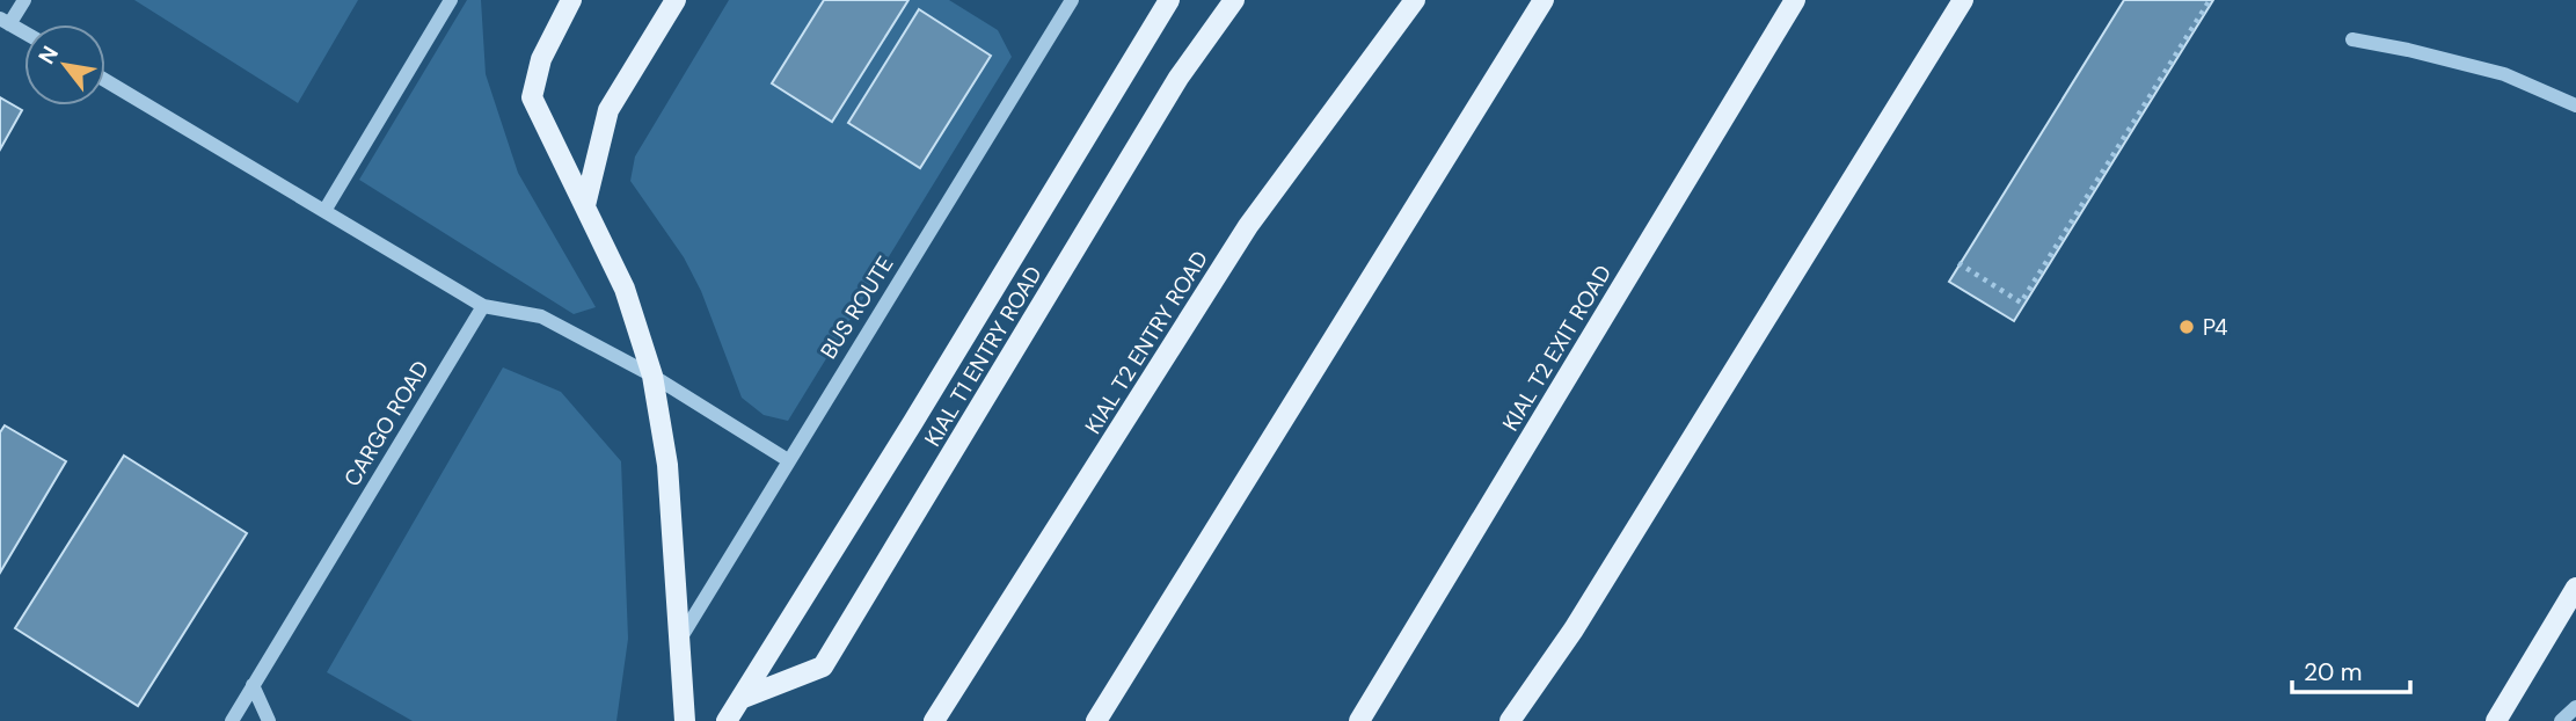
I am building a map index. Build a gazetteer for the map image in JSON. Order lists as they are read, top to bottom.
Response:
{
  "streets": {
    "main road": ["KIAL T2 ENTRY ROAD", "KIAL T2 EXIT ROAD", "KIAL T1 ENTRY ROAD"],
    "lane": ["BUS ROUTE", "CARGO ROAD"]
  },
  "places": ["P4"],
  "scale_bar": "20 m",
  "north": "top left"
}
